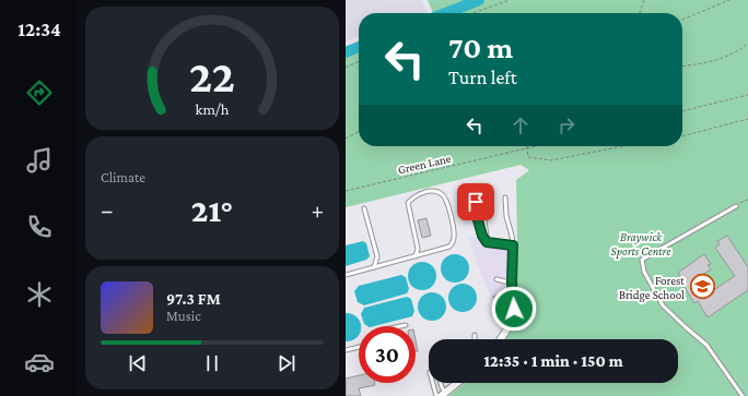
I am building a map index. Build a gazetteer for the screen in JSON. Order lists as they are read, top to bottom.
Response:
{
  "streets": {
    "path": ["Green Lane"]
  },
  "parks": ["Braywick Sports Centre"],
  "places": {
    "school or university": ["Forest Bridge School"]
  },
  "page": {
    "tabs": "12:34",
    "turn": ["70 m", "Turn left"],
    "tile": "Climate",
    "heat": ["−", "21°", "+"],
    "song": ["97.3 FM", "Music"],
    "limit": "30",
    "trip": "12:35 · 1 min · 150 m",
    "gauge": ["22", "km/h"]
  }
}
